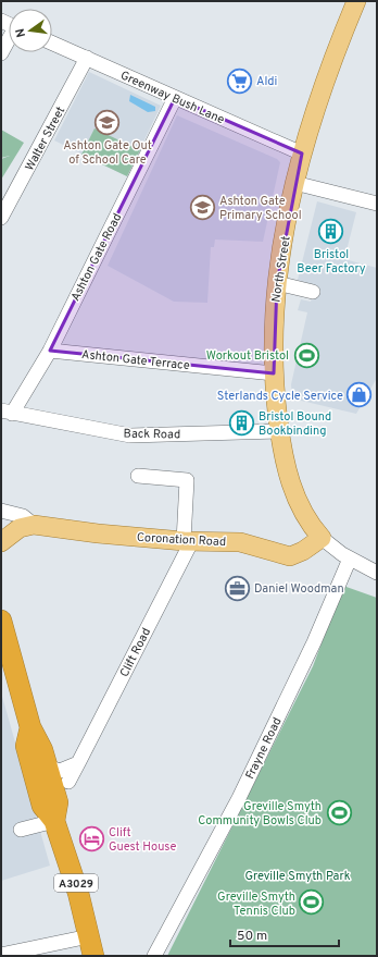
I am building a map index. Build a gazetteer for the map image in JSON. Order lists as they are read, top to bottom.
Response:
{
  "streets": {
    "highway": ["A3029"],
    "main road": ["North Street", "Coronation Road"],
    "street": [
      "Greenway Bush Lane",
      "Walter Street",
      "Ashton Gate Road",
      "Ashton Gate Terrace",
      "Back Road",
      "Clift Road",
      "Frayne Road"
    ]
  },
  "crossings": [
    ["Greenway Bush Lane", "Walter Street"],
    ["Greenway Bush Lane", "Ashton Gate Road"],
    ["Greenway Bush Lane", "North Street"],
    ["Ashton Gate Road", "Ashton Gate Terrace"],
    ["Ashton Gate Road", "Back Road"],
    ["North Street", "Ashton Gate Terrace"],
    ["North Street", "Back Road"],
    ["North Street", "Coronation Road"],
    ["Coronation Road", "Clift Road"]
  ],
  "parks": ["Greville Smyth Park"],
  "places": {
    "supermarket": ["Aldi"],
    "school or university": ["Ashton Gate Out of School Care", "Ashton Gate Primary School"],
    "building": ["Bristol Beer Factory", "Bristol Bound Bookbinding"],
    "sports": ["Workout Bristol", "Greville Smyth Community Bowls Club", "Greville Smyth Tennis Club"],
    "shop": ["Sterlands Cycle Service"],
    "office": ["Daniel Woodman"],
    "hotel": ["Clift Guest House"]
  },
  "scale_bar": "50 m",
  "north": "left"
}
